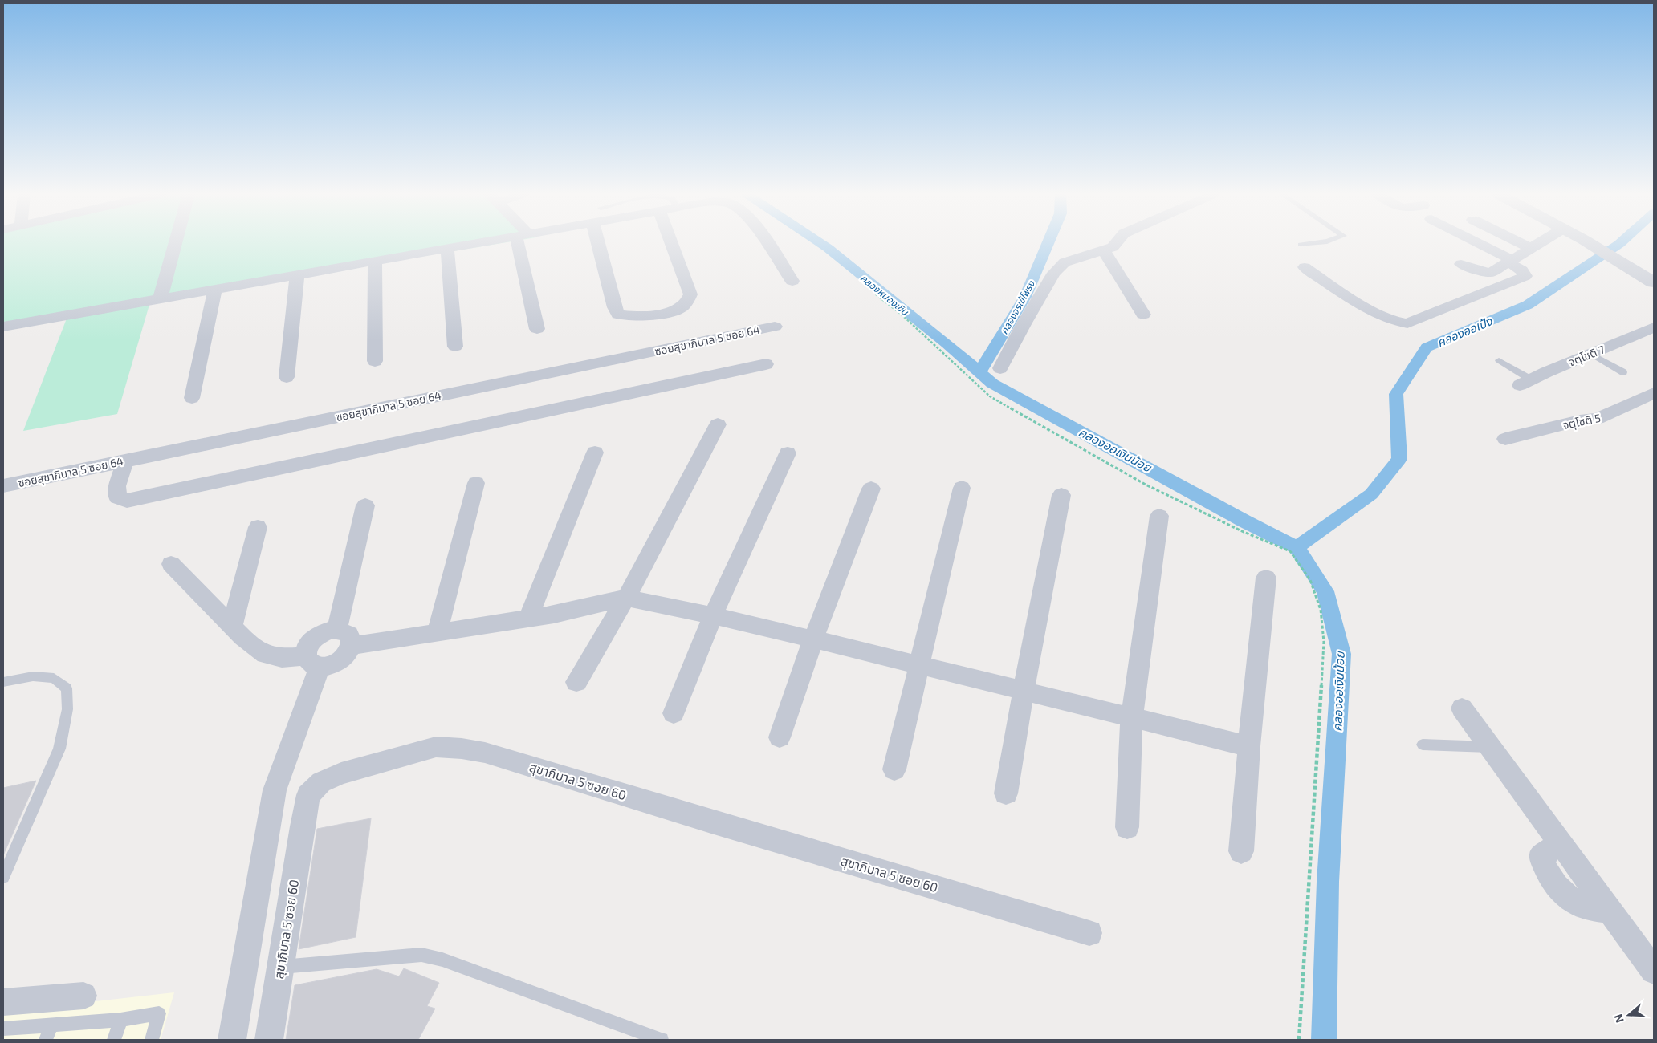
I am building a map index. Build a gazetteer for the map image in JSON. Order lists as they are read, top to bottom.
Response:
{
  "streets": {
    "street": [
      "ซอยสุขาภิบาล 5 ซอย 64",
      "จตุโชติ 7",
      "จตุโชติ 5",
      "สุขาภิบาล 5 ซอย 60"
    ]
  },
  "water": [
    "คลองหนองเขิน",
    "คลองจรเข้โพรง",
    "คลองออเป้ง",
    "คลองออเงินน้อย"
  ],
  "north": "left"
}
